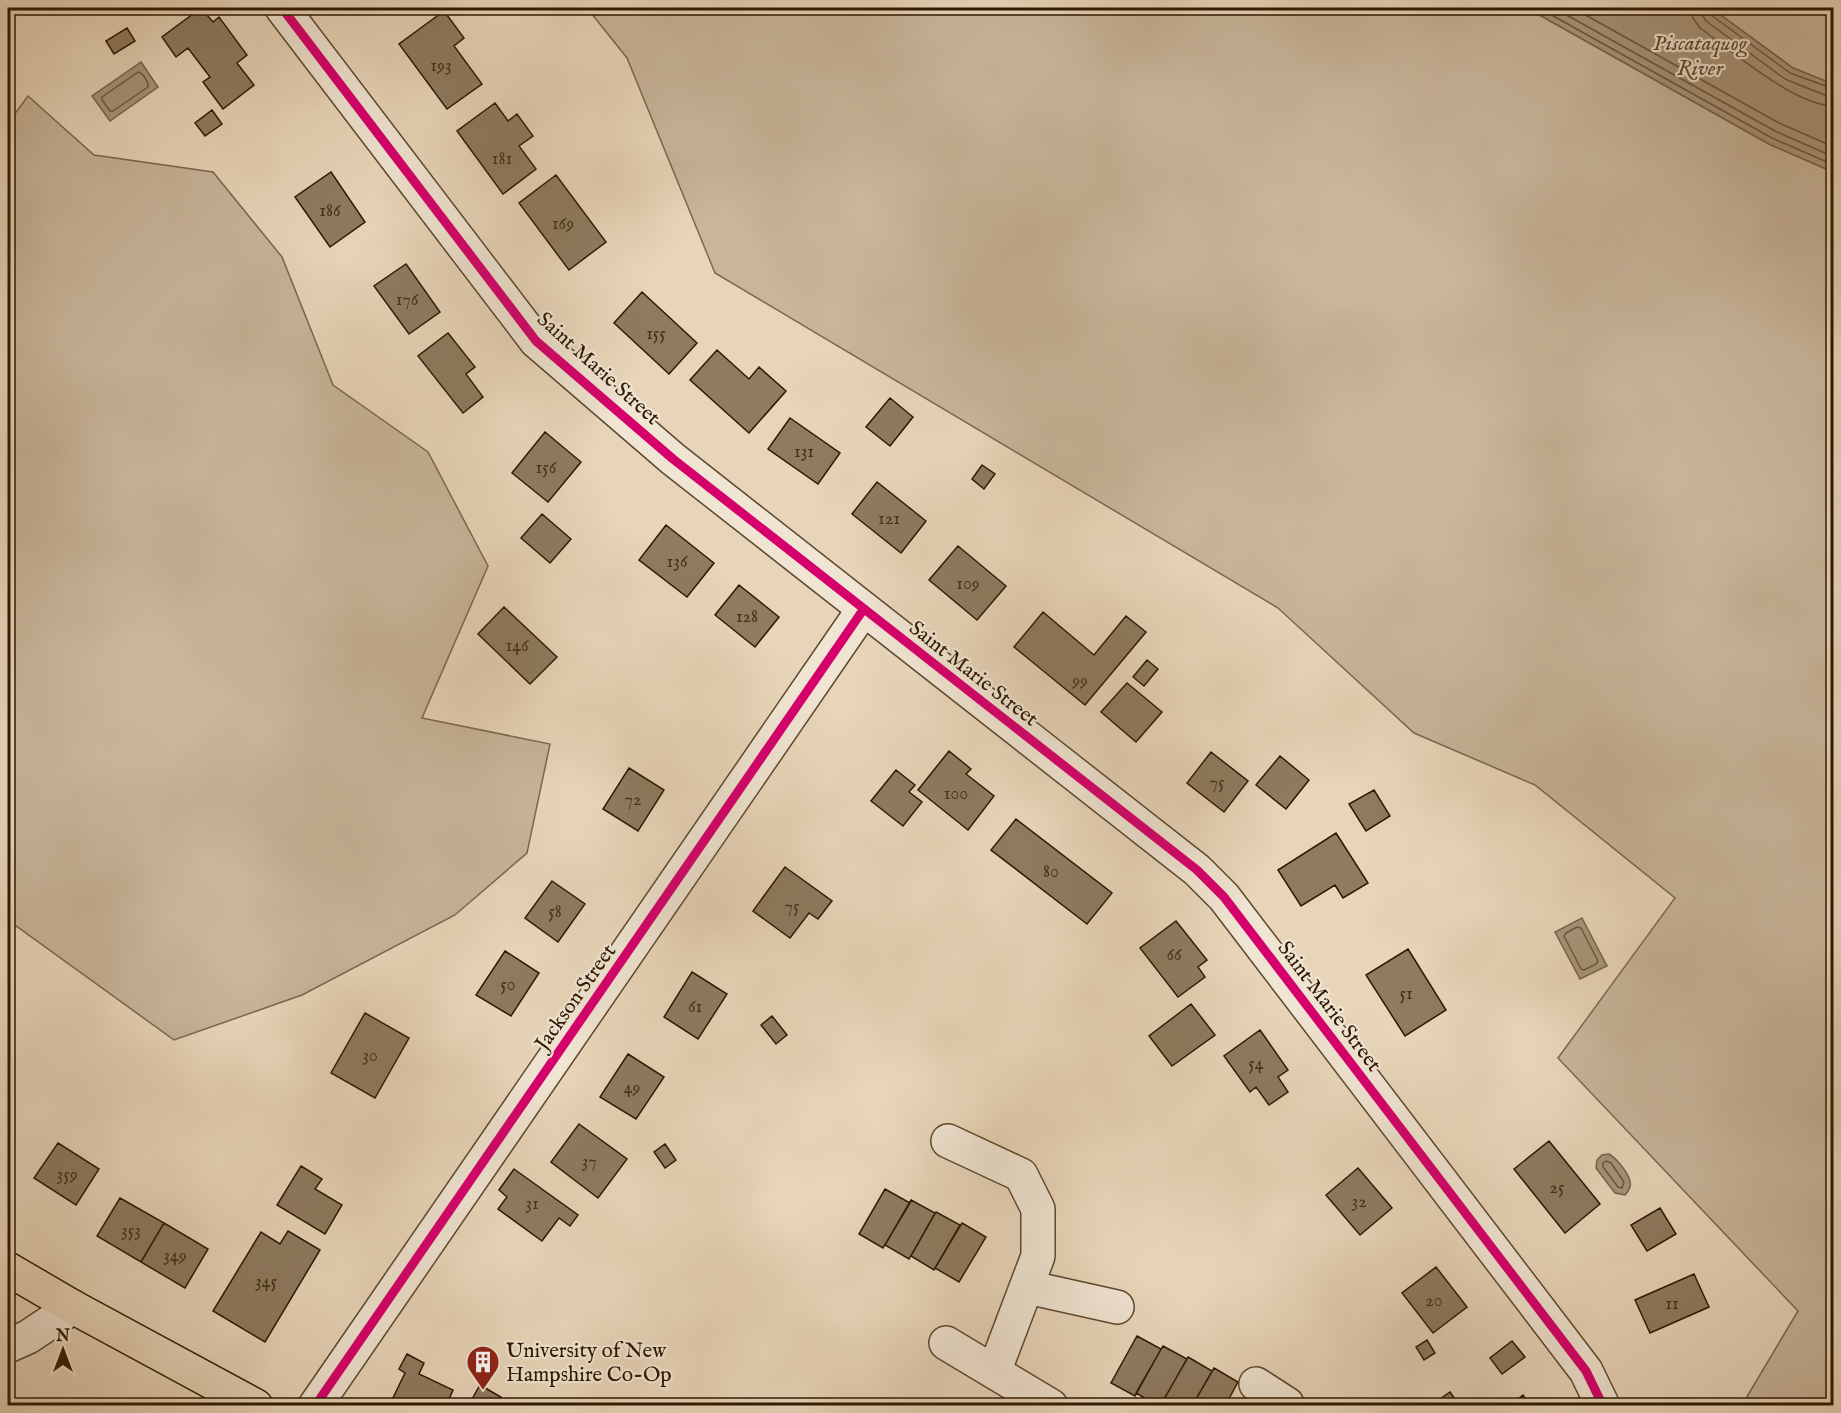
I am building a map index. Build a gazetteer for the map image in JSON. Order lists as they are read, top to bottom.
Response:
{
  "streets": {
    "street": ["Saint Marie Street", "Jackson Street"]
  },
  "crossings": [
    ["Saint Marie Street", "Jackson Street"]
  ],
  "water": ["Piscataquog River"],
  "places": {
    "building": ["University of New Hampshire Co-Op"]
  },
  "house_numbers": [
    "193",
    "181",
    "186",
    "169",
    "176",
    "155",
    "131",
    "156",
    "121",
    "136",
    "109",
    "128",
    "146",
    "99",
    "75",
    "100",
    "72",
    "80",
    "75",
    "58",
    "66",
    "50",
    "51",
    "61",
    "30",
    "54",
    "49",
    "37",
    "359",
    "25",
    "32",
    "31",
    "353",
    "349",
    "345",
    "20",
    "11"
  ],
  "north": "top"
}
